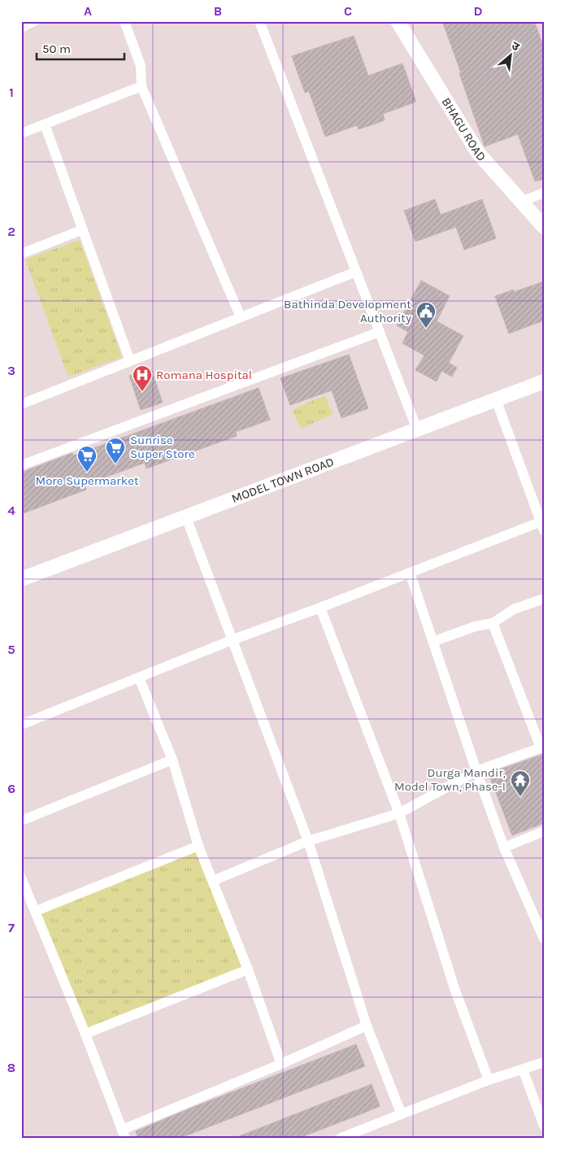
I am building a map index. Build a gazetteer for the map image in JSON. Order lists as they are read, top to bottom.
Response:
{
  "streets": {
    "main road": ["BHAGU ROAD", "MODEL TOWN ROAD"]
  },
  "places": {
    "public building": ["Bathinda Development Authority"],
    "hospital": ["Romana Hospital"],
    "supermarket": ["Sunrise Super Store", "More Supermarket"],
    "temple": ["Durga Mandir, Model Town, Phase-I"]
  },
  "scale_bar": "50 m",
  "north": "top right",
  "grid": {
    "columns": [
      "A",
      "B",
      "C",
      "D"
    ],
    "rows": [
      "1",
      "2",
      "3",
      "4",
      "5",
      "6",
      "7",
      "8"
    ]
  }
}
